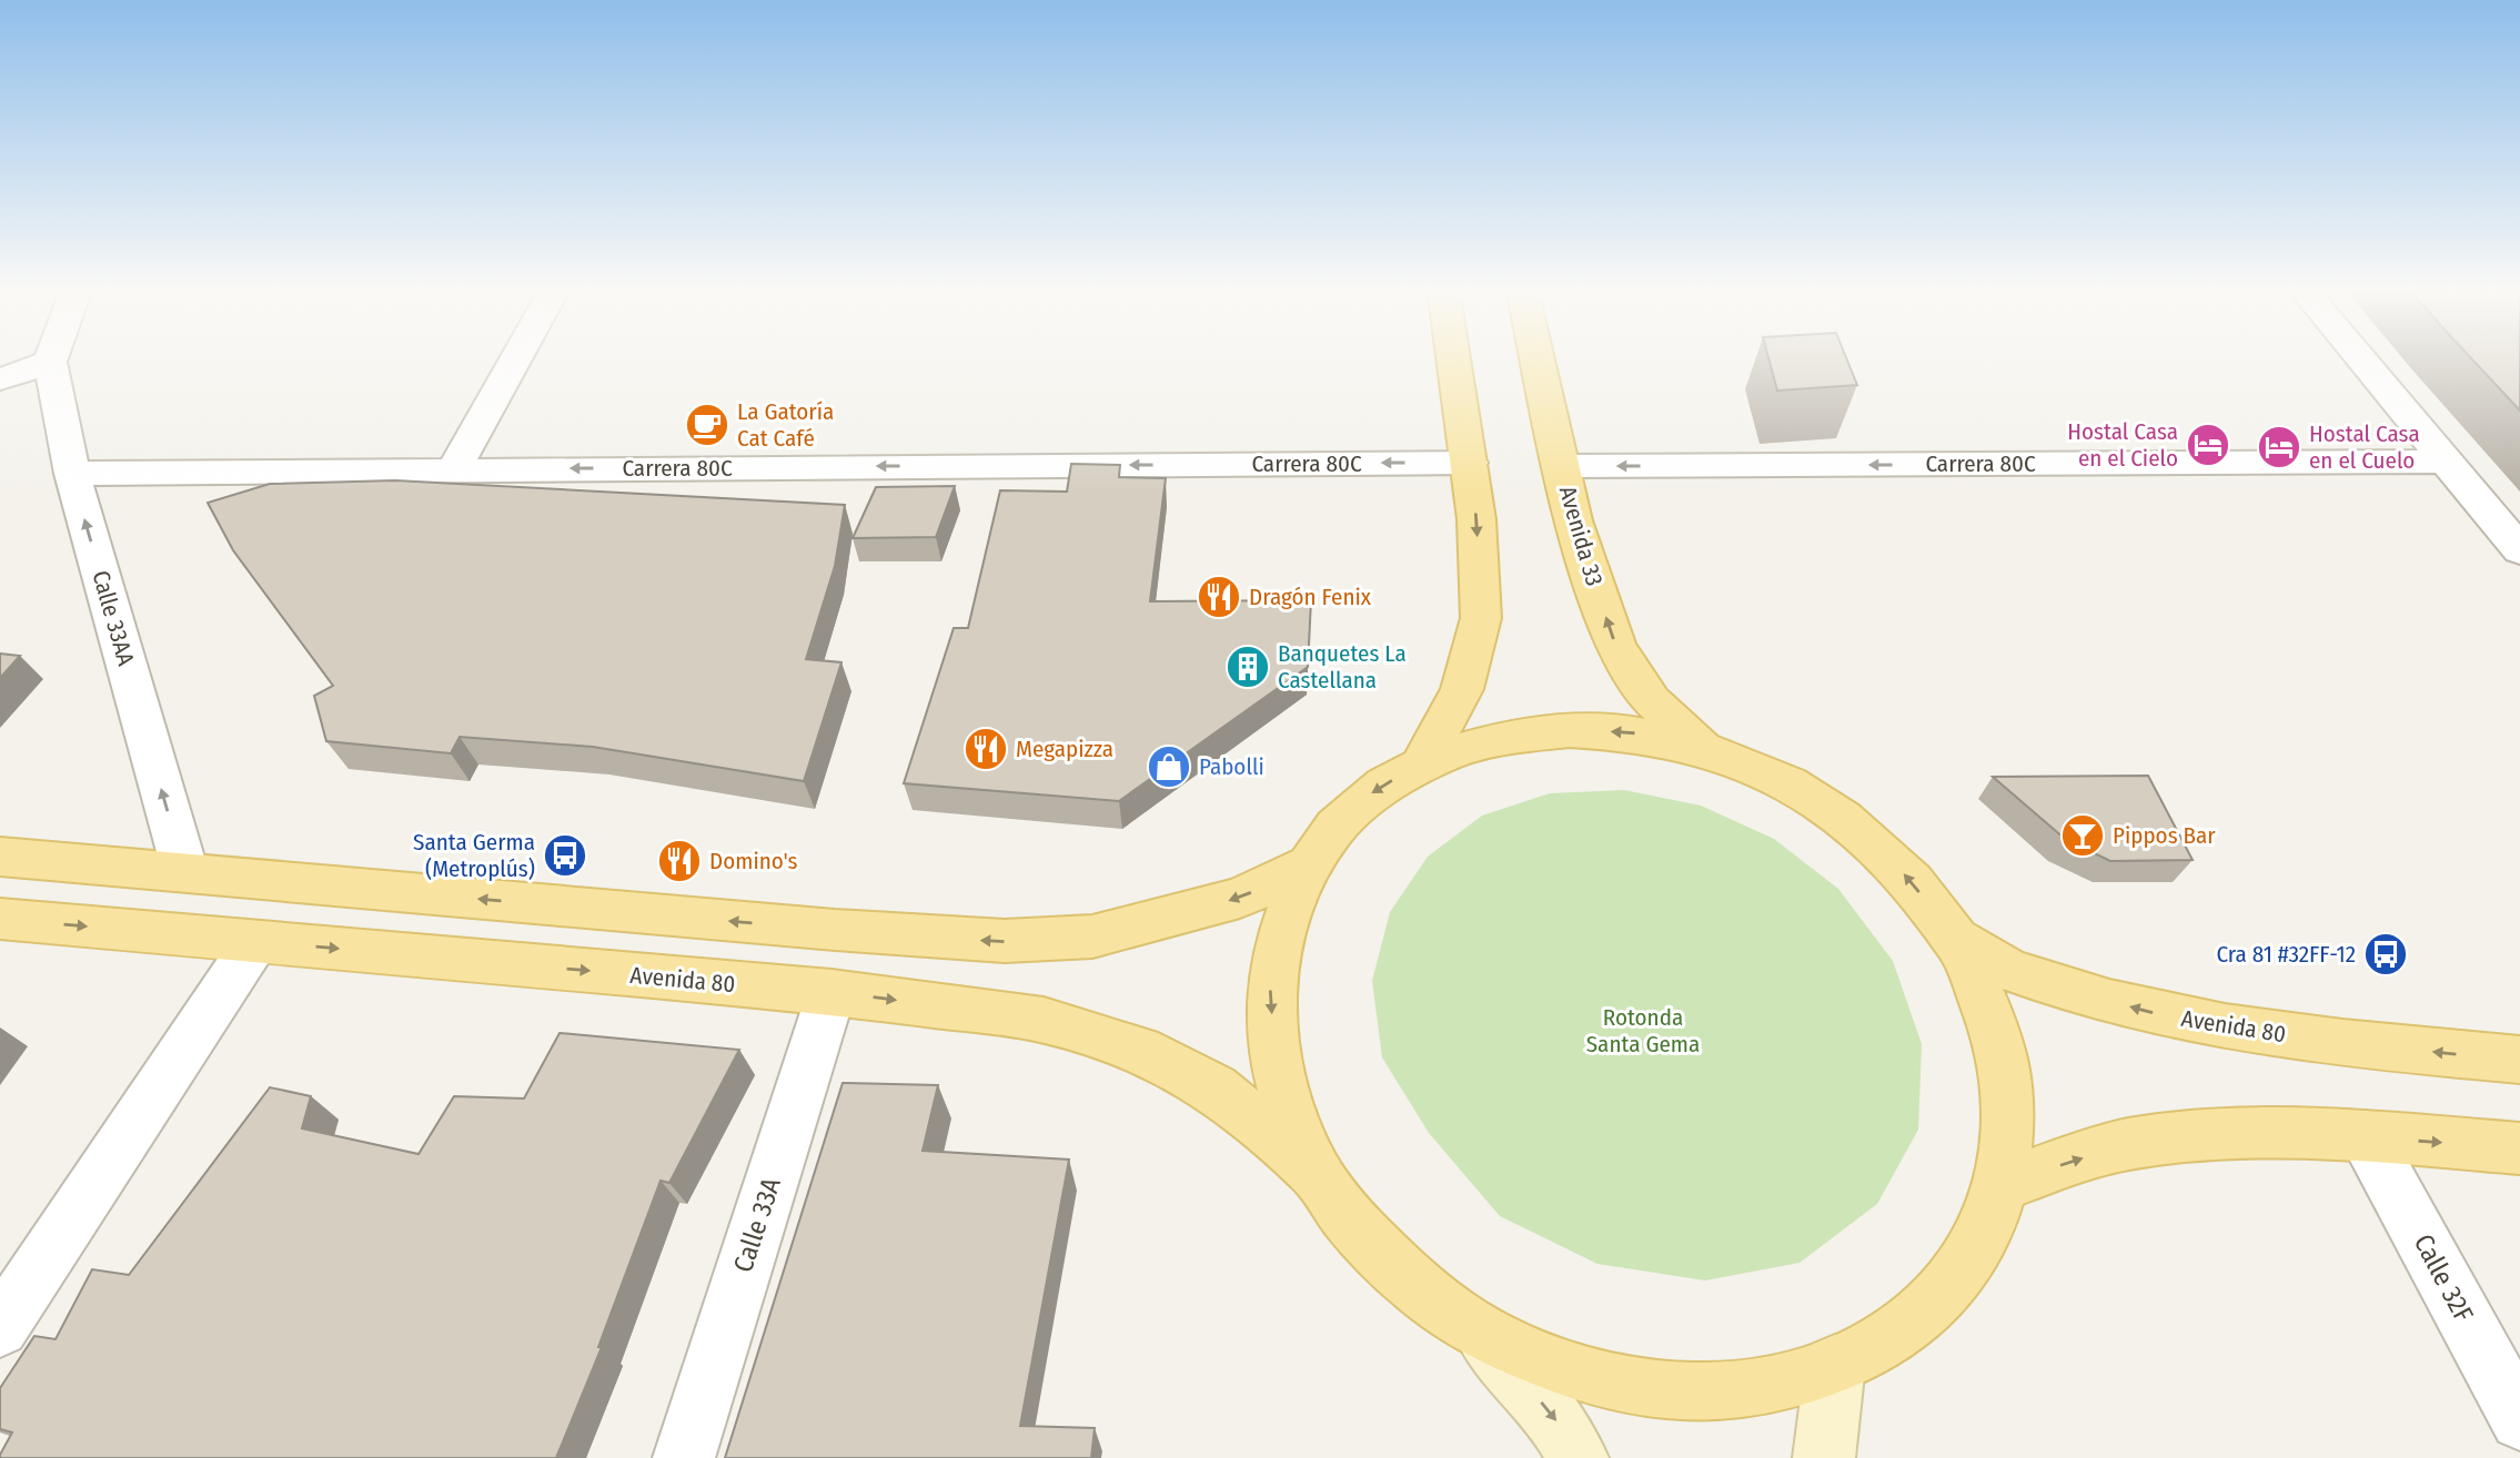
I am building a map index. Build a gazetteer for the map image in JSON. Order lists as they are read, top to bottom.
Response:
{
  "streets": {
    "main road": ["Avenida 33", "Avenida 80"],
    "street": [
      "Carrera 80C",
      "Calle 33AA",
      "Calle 33A",
      "Calle 32F"
    ]
  },
  "crossings": [
    ["Carrera 80C", "Avenida 33"],
    ["Carrera 80C", "Calle 33AA"],
    ["Avenida 80", "Calle 33A"]
  ],
  "one_way": ["Carrera 80C", "Avenida 33", "Calle 33AA"],
  "parks": ["Rotonda Santa Gema"],
  "places": {
    "cafe": ["La Gatoría Cat Café"],
    "hotel": ["Hostal Casa en el Cielo", "Hostal Casa en el Cuelo"],
    "restaurant": ["Dragón Fenix", "Megapizza", "Domino's"],
    "building": ["Banquetes La Castellana"],
    "shop": ["Pabolli"],
    "bar": ["Pippos Bar"],
    "bus stop": ["Santa Germa (Metroplús)", "Cra 81 #32FF-12"]
  }
}
